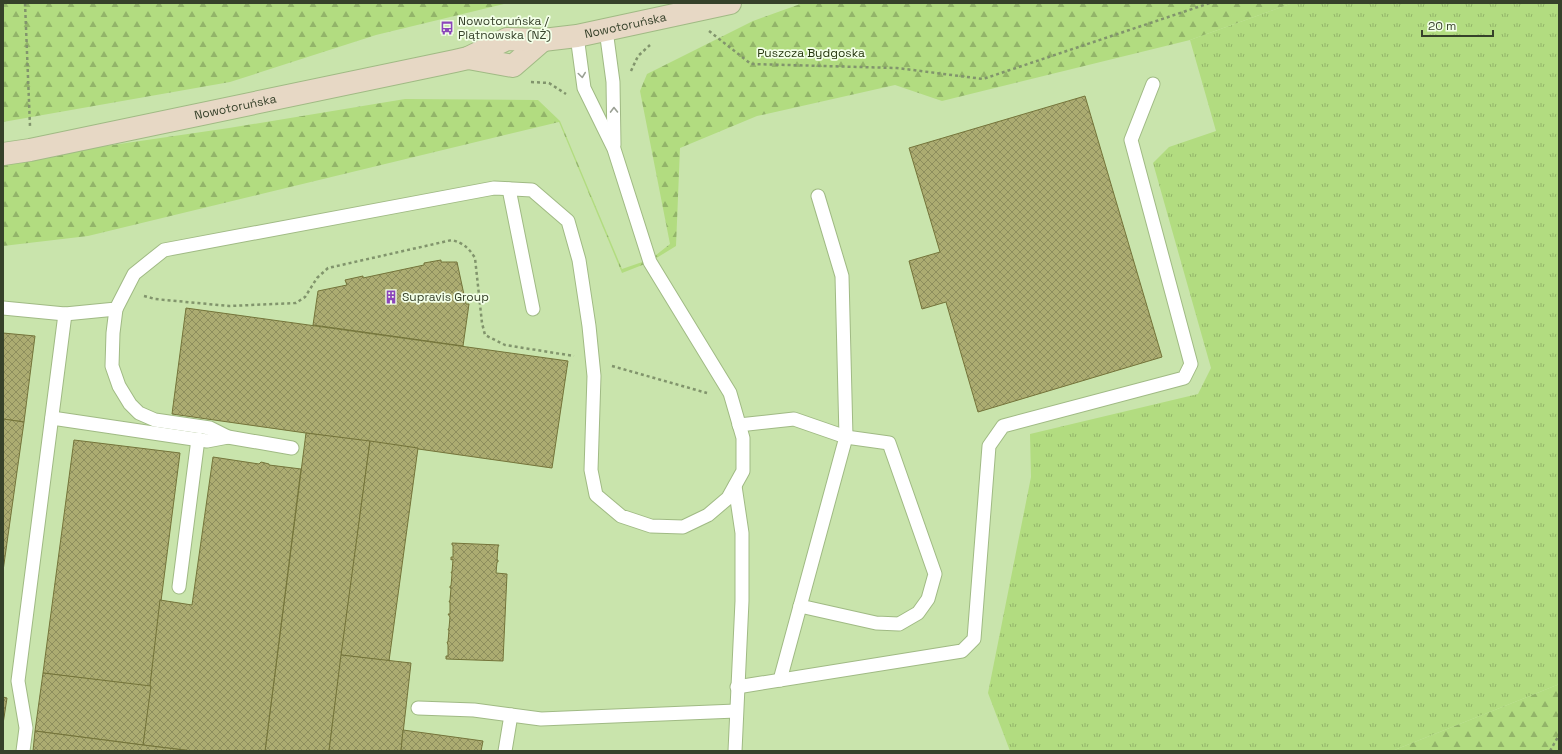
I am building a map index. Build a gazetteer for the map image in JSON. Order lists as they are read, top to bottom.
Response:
{
  "streets": {
    "main road": ["Nowotoruńska"]
  },
  "parks": ["Puszcza Bydgoska"],
  "places": {
    "bus stop": ["Nowotoruńska / Plątnowska (NŻ)"],
    "building": ["Supravis Group"]
  },
  "scale_bar": "20 m"
}
